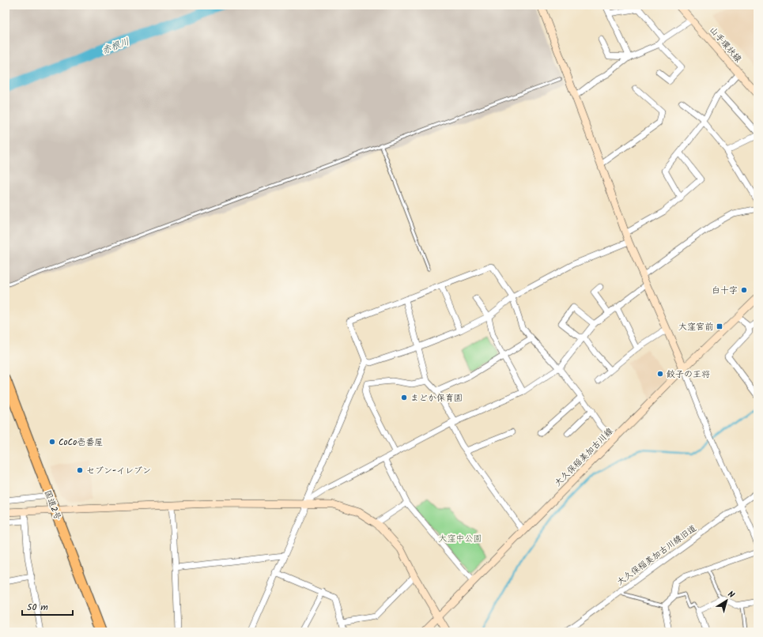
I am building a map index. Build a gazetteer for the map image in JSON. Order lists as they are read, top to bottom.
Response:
{
  "streets": {
    "highway": ["国道2号"],
    "street": ["山手環状線", "大久保稲美加古川線", "大久保稲美加古川線旧道"]
  },
  "water": ["赤根川"],
  "parks": ["大窪中公園"],
  "places": {
    "other": [
      "白十字",
      "餃子の王将",
      "まどか保育園",
      "CoCo壱番屋",
      "セブン-イレブン"
    ],
    "transit": ["大窪宮前"]
  },
  "scale_bar": "50 m",
  "north": "top right"
}
